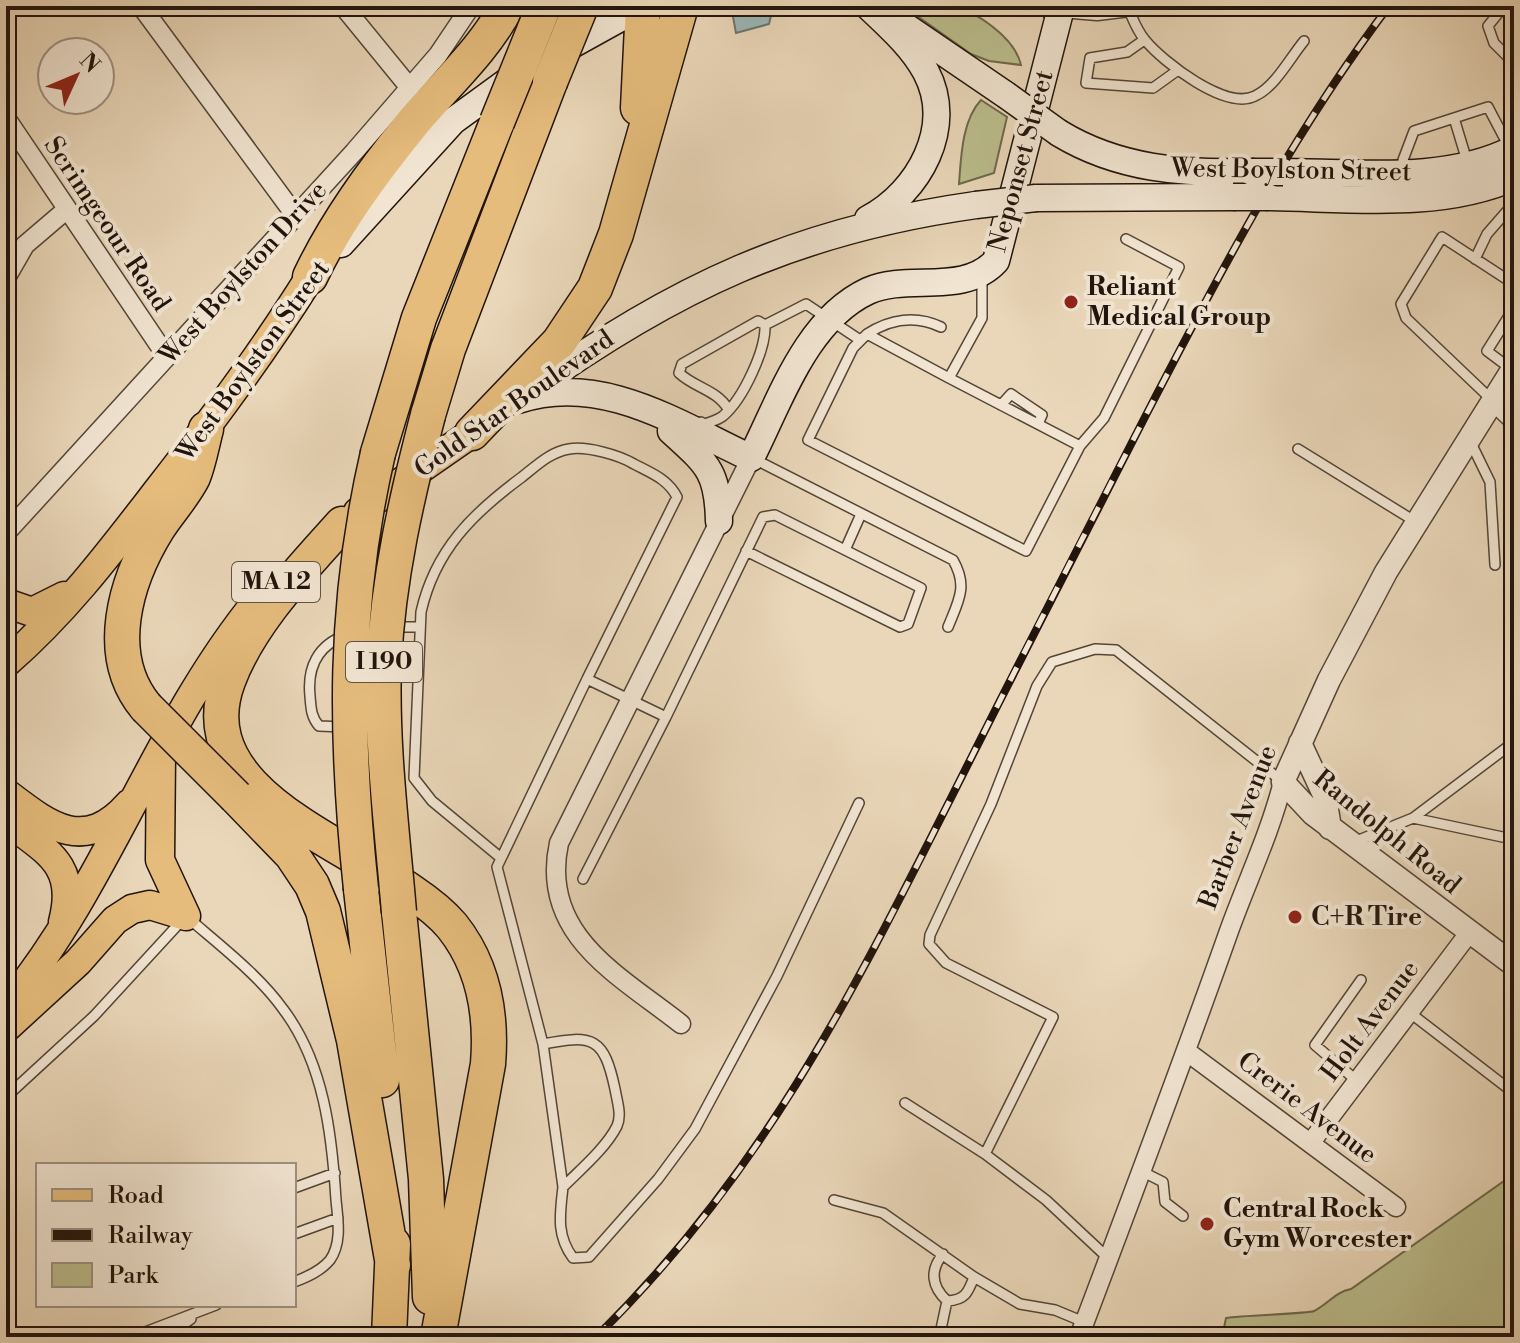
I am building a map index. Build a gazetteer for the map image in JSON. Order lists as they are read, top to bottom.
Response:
{
  "streets": {
    "highway": ["I 190"],
    "main road": [
      "Neponset Street",
      "West Boylston Street",
      "Gold Star Boulevard",
      "MA 12"
    ],
    "street": [
      "Scrimgeour Road",
      "West Boylston Drive",
      "Barber Avenue",
      "Randolph Road",
      "Holt Avenue",
      "Crerie Avenue"
    ]
  },
  "crossings": [
    ["Neponset Street", "Gold Star Boulevard"],
    ["West Boylston Street", "Gold Star Boulevard"],
    ["Scrimgeour Road", "West Boylston Drive"],
    ["Barber Avenue", "Randolph Road"],
    ["Barber Avenue", "Crerie Avenue"],
    ["Randolph Road", "Holt Avenue"],
    ["Holt Avenue", "Crerie Avenue"]
  ],
  "places": ["Reliant Medical Group", "C+R Tire", "Central Rock Gym Worcester"],
  "legend": ["Road", "Railway", "Park"],
  "north": "top right"
}
